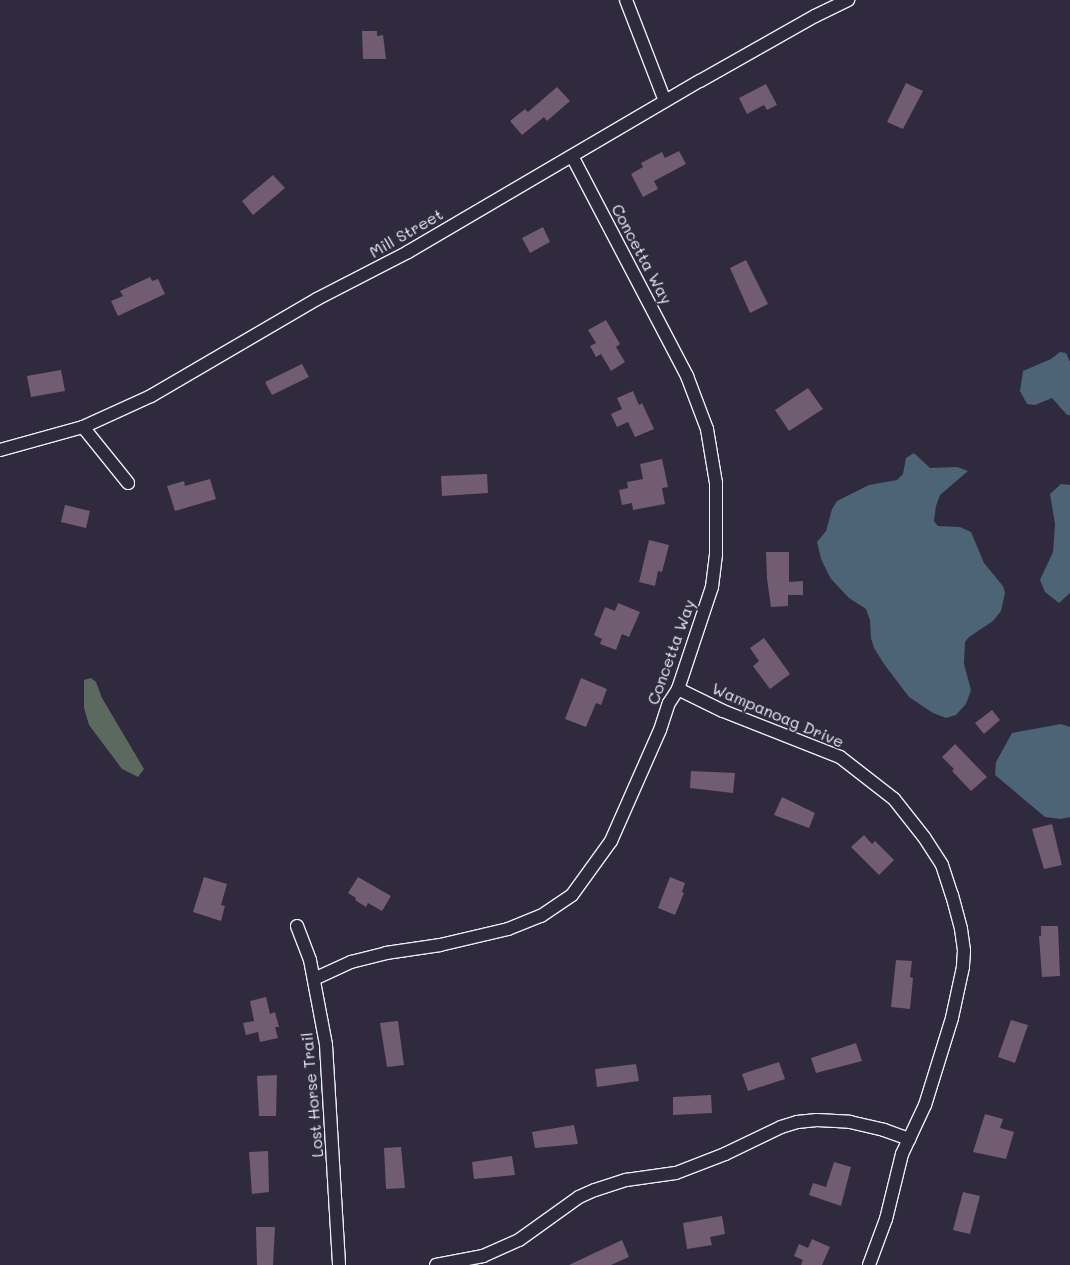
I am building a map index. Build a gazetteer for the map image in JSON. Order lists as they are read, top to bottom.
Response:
{
  "streets": {
    "street": [
      "Mill Street",
      "Concetta Way",
      "Wampanoag Drive",
      "Lost Horse Trail"
    ]
  },
  "crossings": [
    ["Mill Street", "Concetta Way"],
    ["Concetta Way", "Wampanoag Drive"],
    ["Concetta Way", "Lost Horse Trail"]
  ]
}
